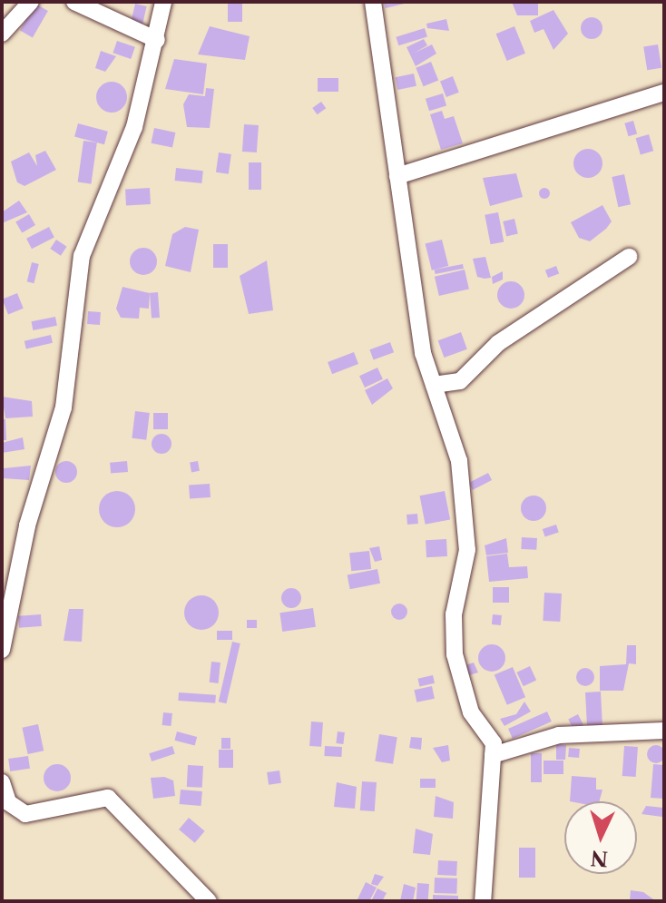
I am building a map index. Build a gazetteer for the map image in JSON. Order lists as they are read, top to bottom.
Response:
{
  "north": "bottom"
}
